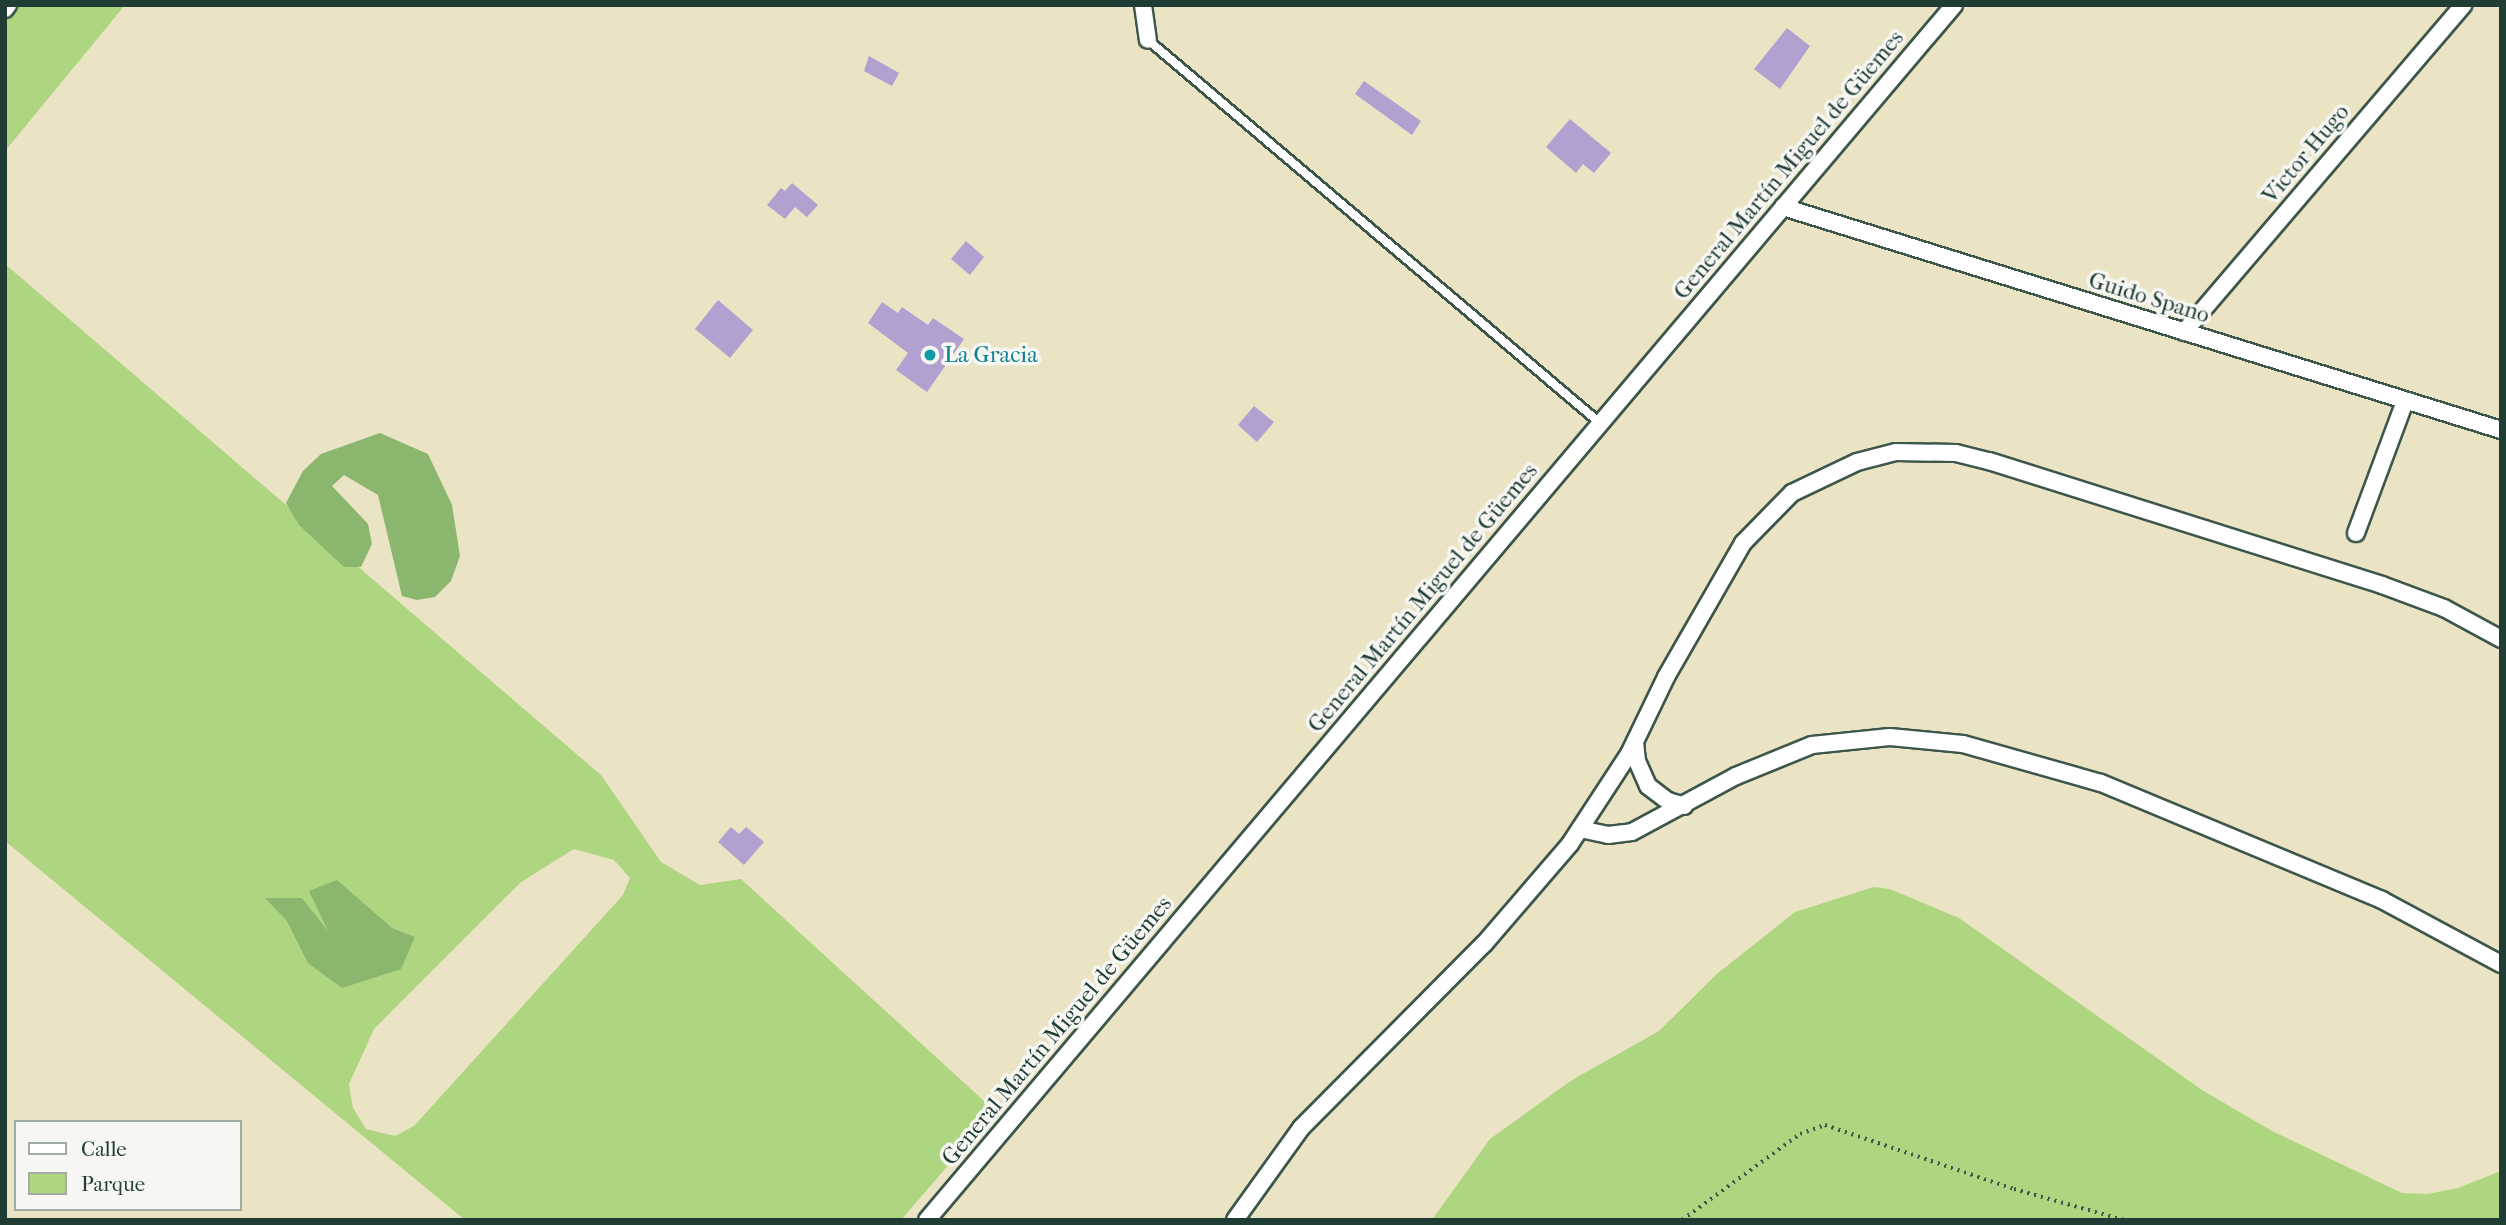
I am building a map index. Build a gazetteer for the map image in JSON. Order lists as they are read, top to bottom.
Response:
{
  "streets": {
    "street": ["Victor Hugo", "General Martín Miguel de Güemes", "Guido Spano"]
  },
  "crossings": [
    ["Victor Hugo", "Guido Spano"],
    ["General Martín Miguel de Güemes", "Guido Spano"]
  ],
  "places": ["La Gracia"],
  "legend": ["Calle", "Parque"]
}
